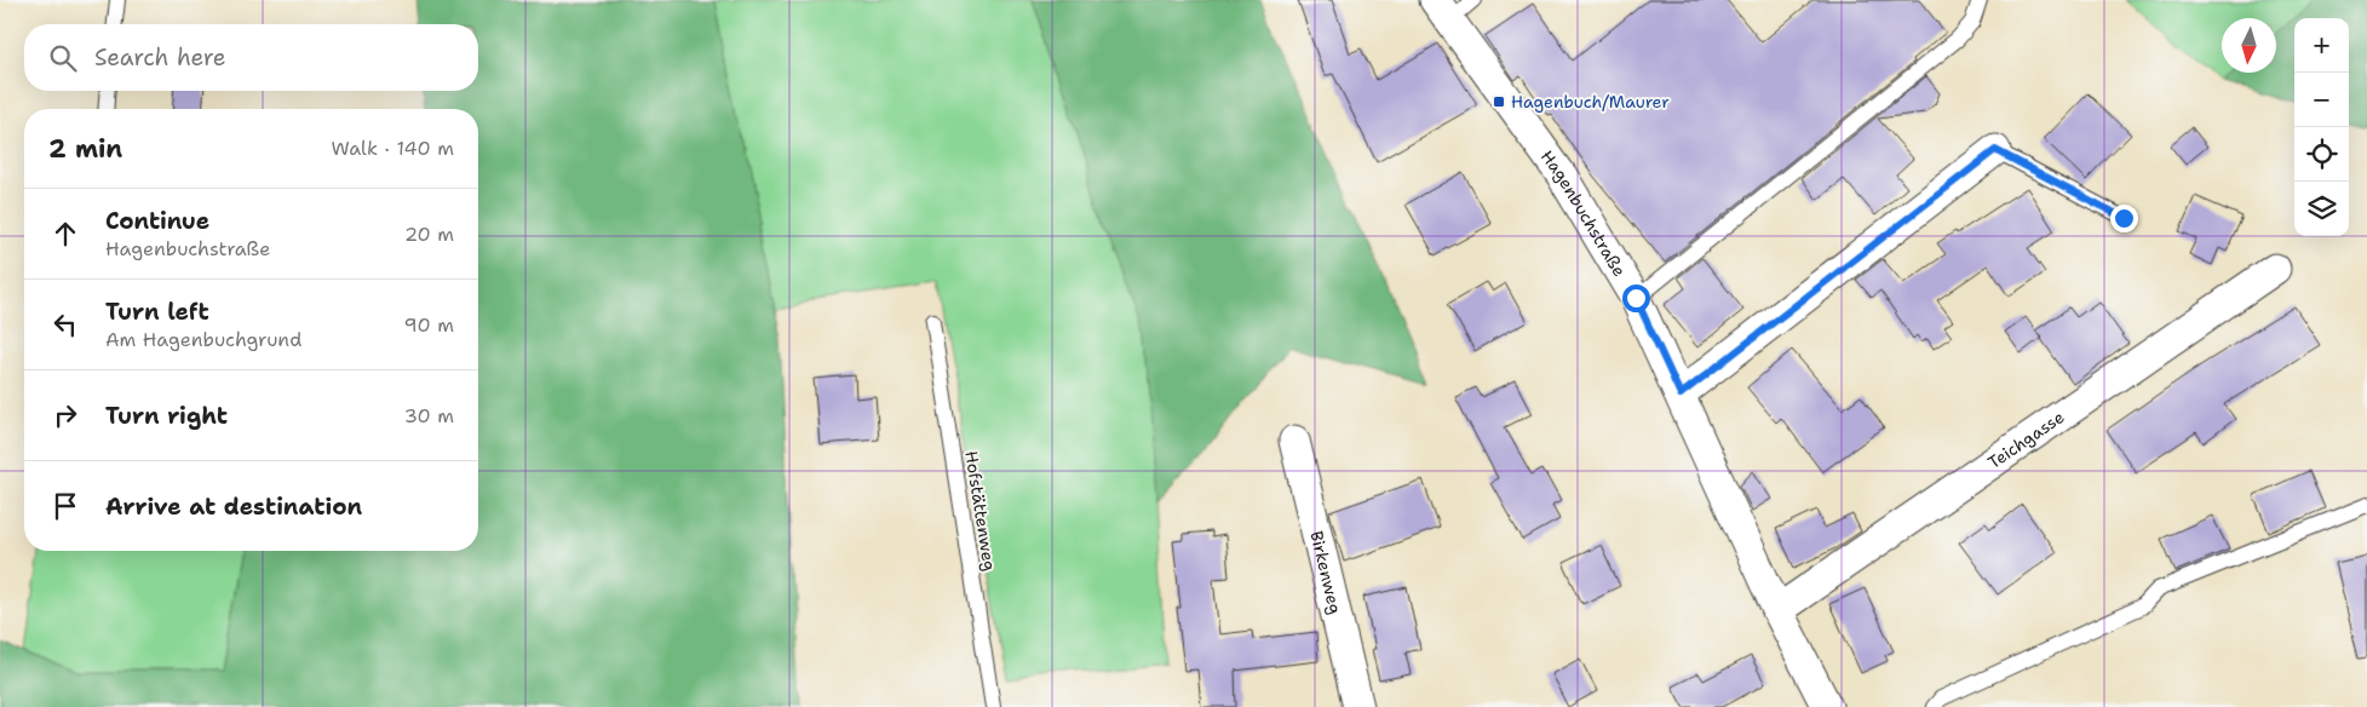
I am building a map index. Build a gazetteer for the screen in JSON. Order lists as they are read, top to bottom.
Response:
{
  "streets": {
    "street": ["Hagenbuchstraße", "Teichgasse", "Birkenweg"],
    "lane": ["Hofstättenweg"]
  },
  "crossings": [
    ["Hagenbuchstraße", "Teichgasse"]
  ],
  "places": {
    "transit": ["Hagenbuch/Maurer"]
  },
  "north": "bottom",
  "page": {
    "map_buttons": ["+", "−"],
    "search": "Search here",
    "heading": ["2 min", "Walk · 140 m"],
    "list": [
      ["Continue", "Hagenbuchstraße", "20 m"],
      ["Turn left", "Am Hagenbuchgrund", "90 m"],
      ["Turn right", "30 m"],
      "Arrive at destination"
    ]
  }
}
